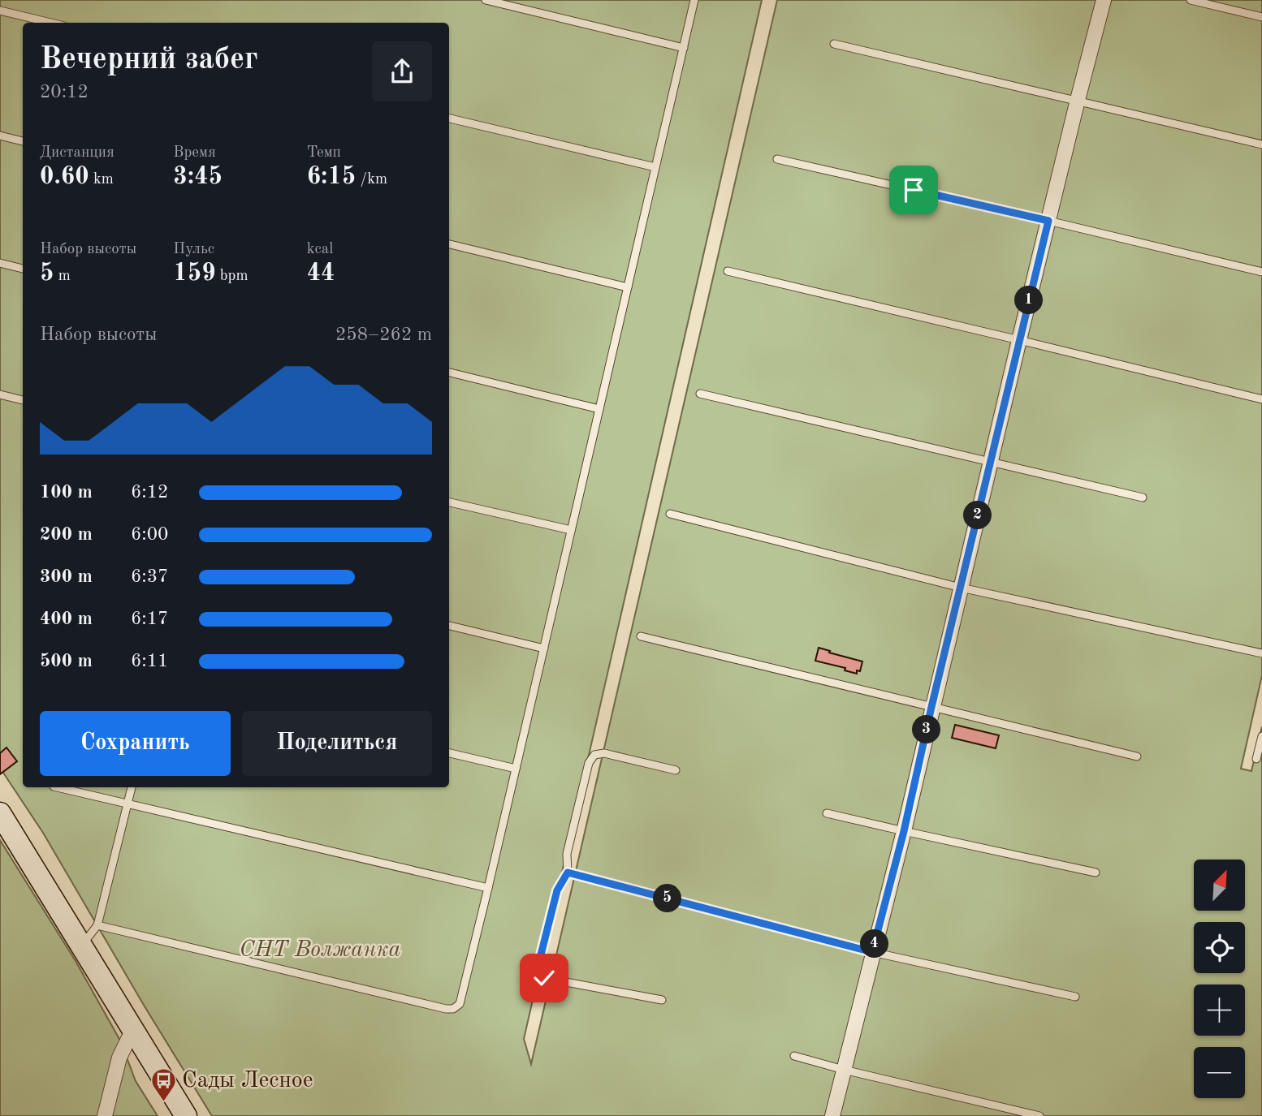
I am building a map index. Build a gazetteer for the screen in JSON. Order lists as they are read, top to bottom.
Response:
{
  "parks": ["СНТ Волжанка"],
  "places": {
    "bus stop": ["Сады Лесное"]
  },
  "north": "top right",
  "page": {
    "heading": ["Вечерний забег", "20:12"],
    "stats": [
      ["Дистанция", "0.60 km"],
      ["Время", "3:45"],
      ["Темп", "6:15 /km"],
      ["Набор высоты", "5 m"],
      ["Пульс", "159 bpm"],
      ["kcal", "44"]
    ],
    "pins": [
      "1",
      "2",
      "3",
      "5",
      "4"
    ],
    "chart": ["Набор высоты", "258–262 m"],
    "list": [
      {
        "name": "100 m",
        "note": "6:12"
      },
      {
        "name": "200 m",
        "note": "6:00"
      },
      {
        "name": "300 m",
        "note": "6:37"
      },
      {
        "name": "400 m",
        "note": "6:17"
      },
      {
        "name": "500 m",
        "note": "6:11"
      }
    ],
    "buttons": ["Сохранить", "Поделиться"],
    "map_buttons": ["+", "−"]
  }
}
